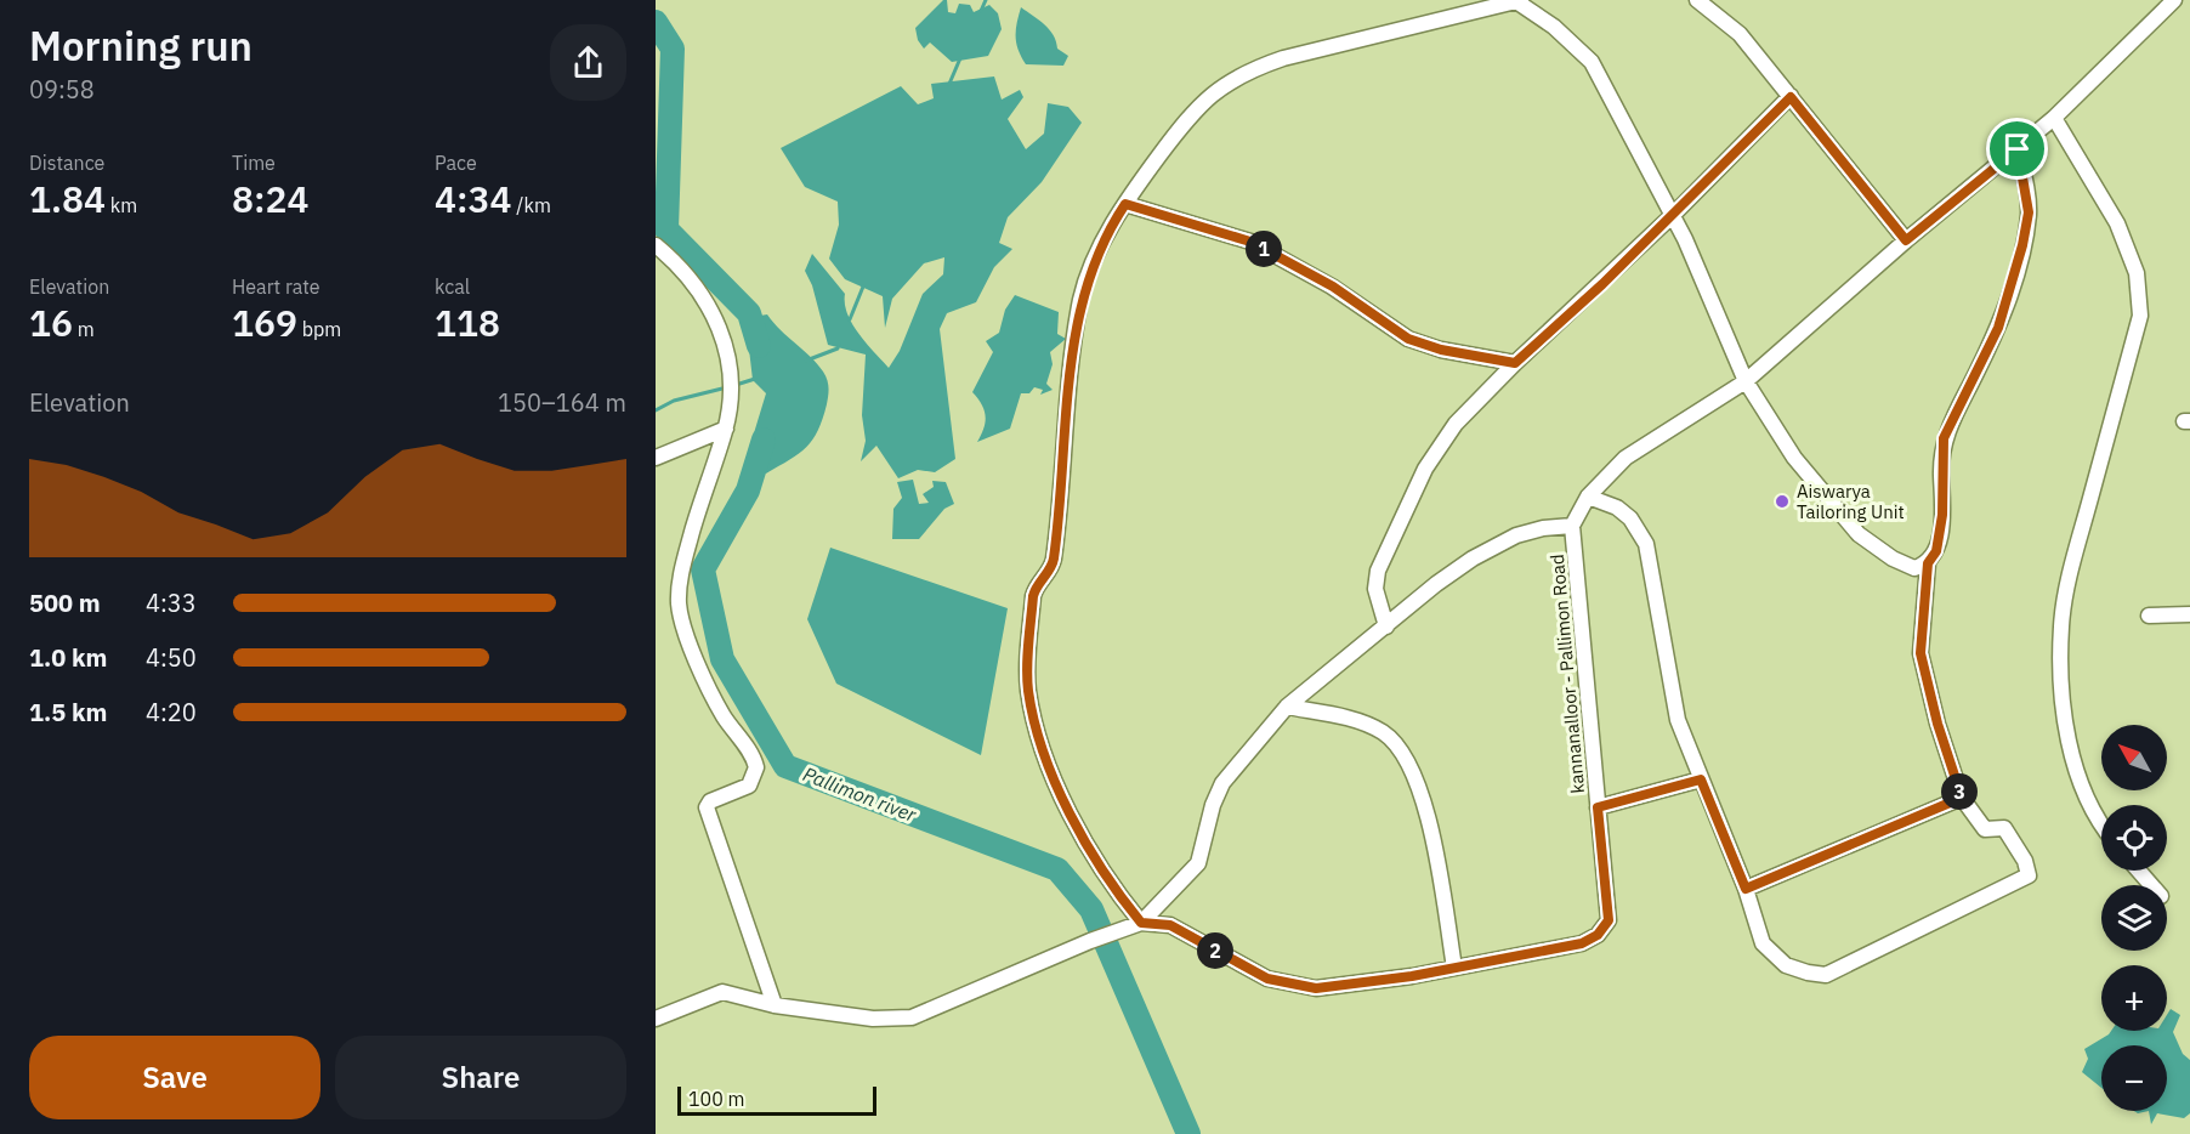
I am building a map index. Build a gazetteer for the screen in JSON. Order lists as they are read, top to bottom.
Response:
{
  "streets": {
    "street": ["kannanalloor - Pallimon Road"]
  },
  "water": ["Pallimon river"],
  "places": ["Aiswarya Tailoring Unit"],
  "scale_bar": "100 m",
  "north": "top left",
  "page": {
    "heading": ["Morning run", "09:58"],
    "stats": [
      ["Distance", "1.84 km"],
      ["Time", "8:24"],
      ["Pace", "4:34 /km"],
      ["Elevation", "16 m"],
      ["Heart rate", "169 bpm"],
      ["kcal", "118"]
    ],
    "pins": ["1", "3", "2"],
    "chart": ["Elevation", "150–164 m"],
    "list": [
      {
        "name": "500 m",
        "note": "4:33"
      },
      {
        "name": "1.0 km",
        "note": "4:50"
      },
      {
        "name": "1.5 km",
        "note": "4:20"
      }
    ],
    "map_buttons": ["+", "−"],
    "buttons": ["Save", "Share"],
    "scale": "100 m"
  }
}
